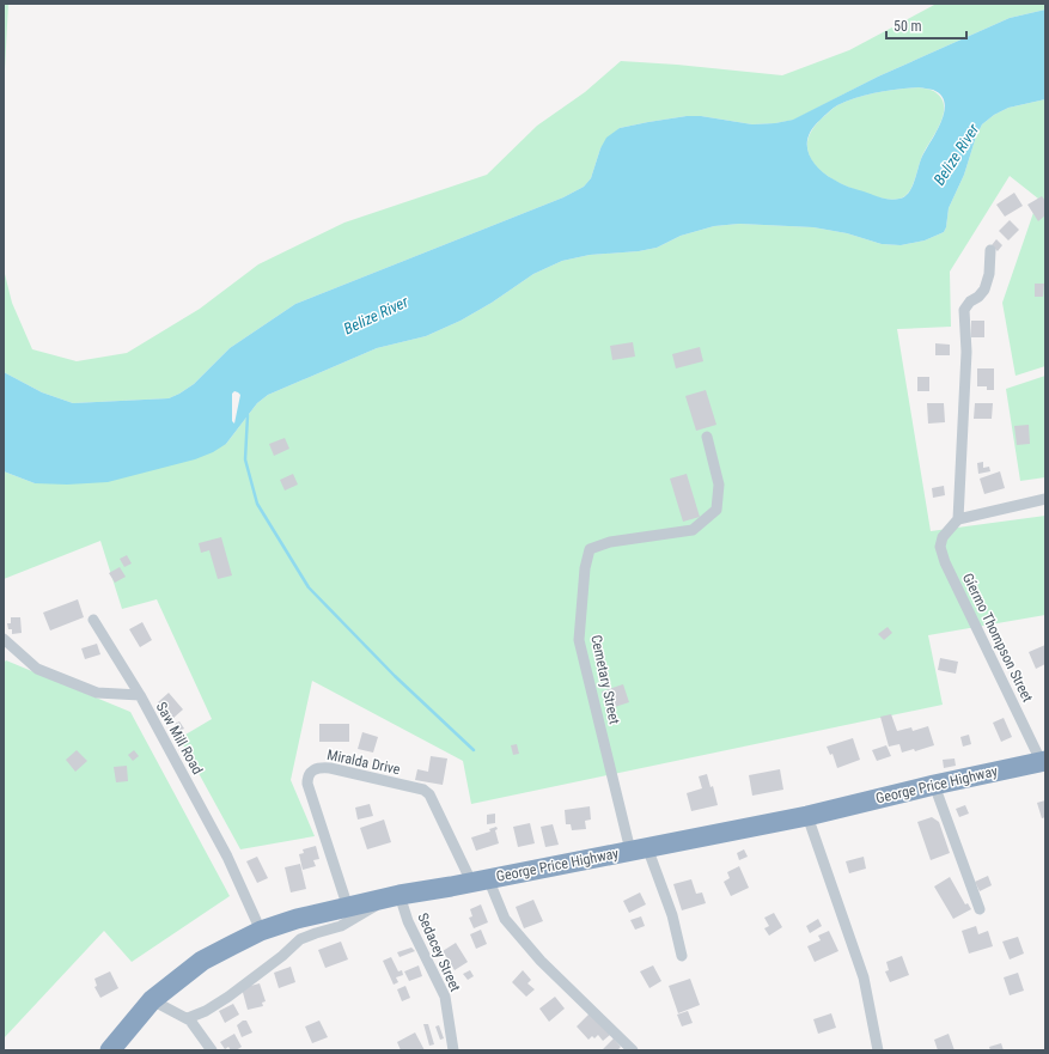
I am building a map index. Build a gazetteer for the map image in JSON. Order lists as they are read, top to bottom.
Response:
{
  "streets": {
    "highway": ["George Price Highway"],
    "street": [
      "Gíermo Thompson Street",
      "Cemetary Street",
      "Saw Mill Road",
      "Miralda Drive",
      "Sedacey Street"
    ]
  },
  "crossings": [
    ["Gíermo Thompson Street", "George Price Highway"],
    ["Cemetary Street", "George Price Highway"],
    ["Saw Mill Road", "George Price Highway"],
    ["Miralda Drive", "George Price Highway"],
    ["George Price Highway", "Sedacey Street"]
  ],
  "water": ["Belize River"],
  "scale_bar": "50 m"
}
